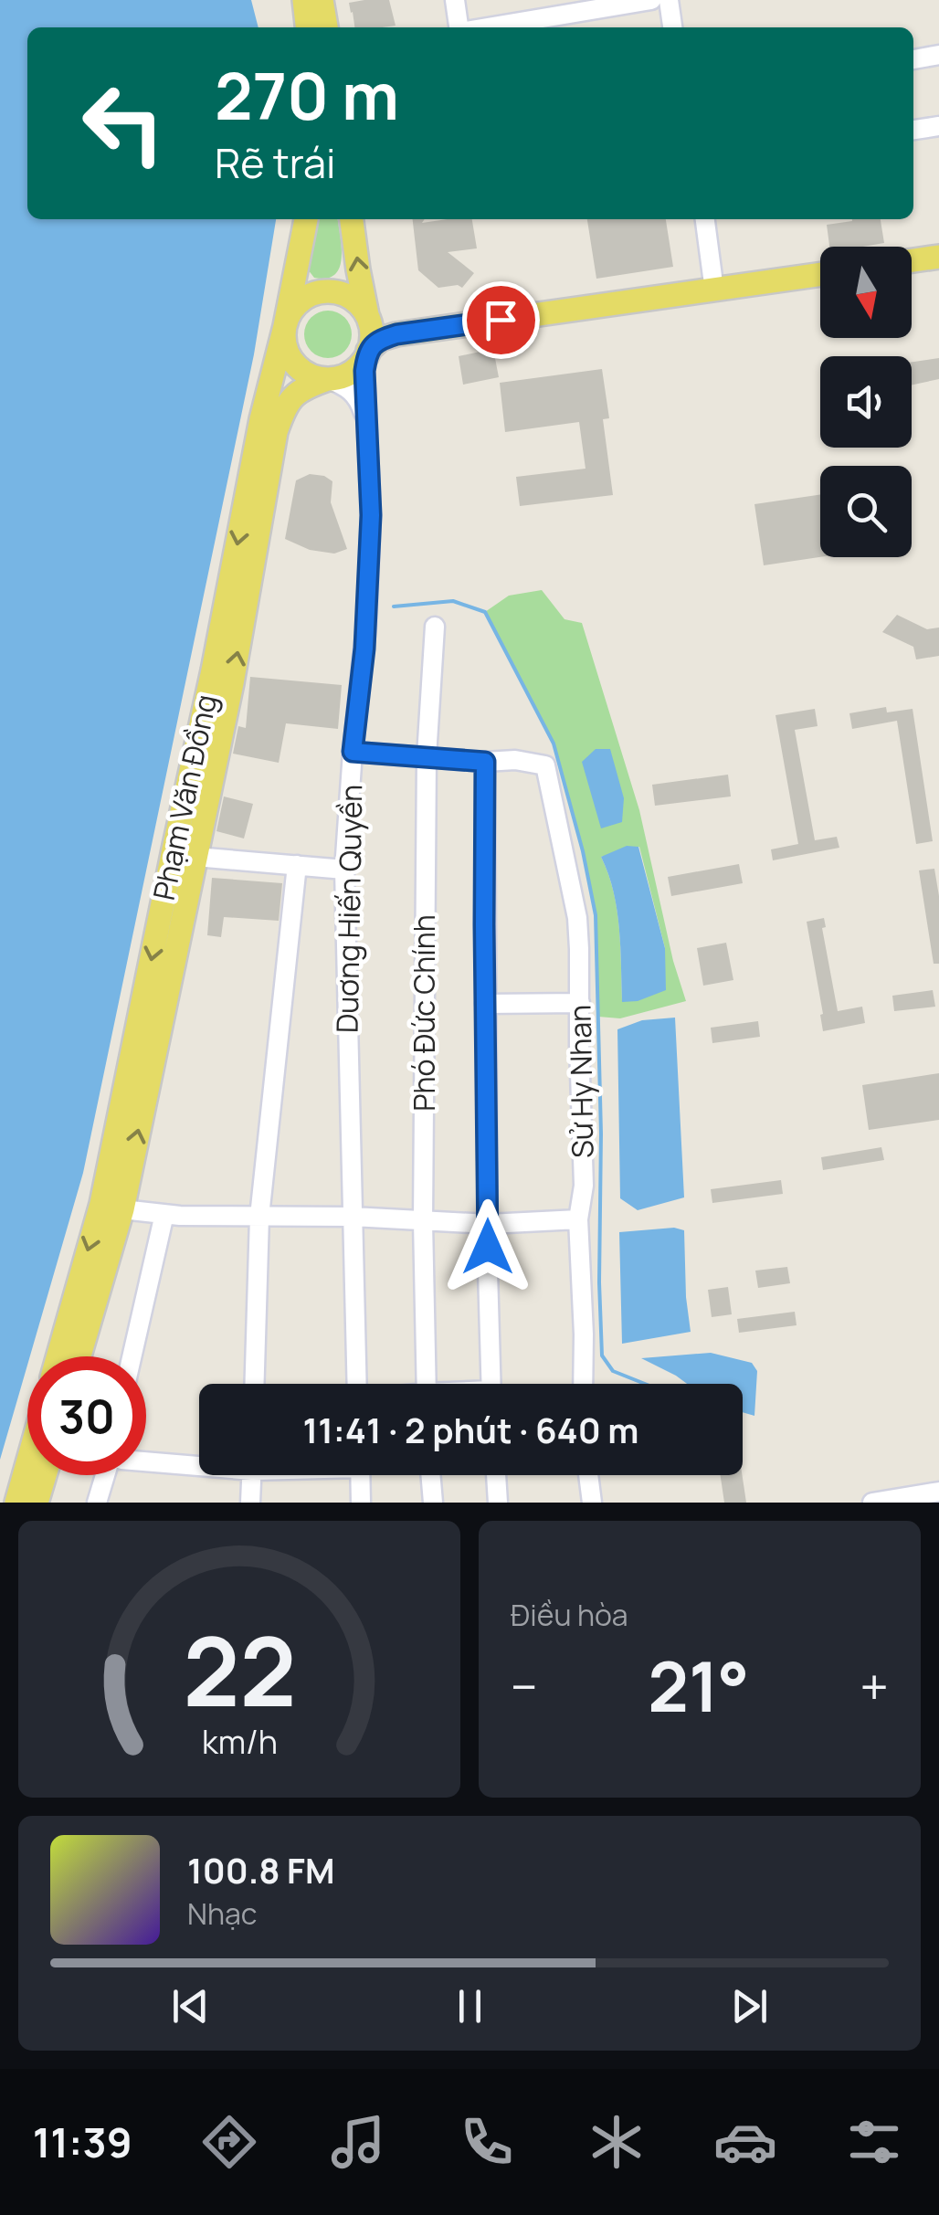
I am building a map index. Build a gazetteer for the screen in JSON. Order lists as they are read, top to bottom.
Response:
{
  "streets": {
    "main road": ["Phạm Văn Đồng"],
    "street": ["Duơng Hiến Quyền", "Phó Đức Chính", "Sử Hy Nhan"]
  },
  "crossings": [
    ["Phạm Văn Đồng", "Duơng Hiến Quyền"]
  ],
  "north": "bottom",
  "page": {
    "turn": ["270 m", "Rẽ trái"],
    "limit": "30",
    "trip": "11:41 · 2 phút · 640 m",
    "tile": "Điều hòa",
    "heat": ["−", "21°", "+"],
    "song": ["100.8 FM", "Nhạc"],
    "tabs": "11:39",
    "gauge": ["22", "km/h"]
  }
}
